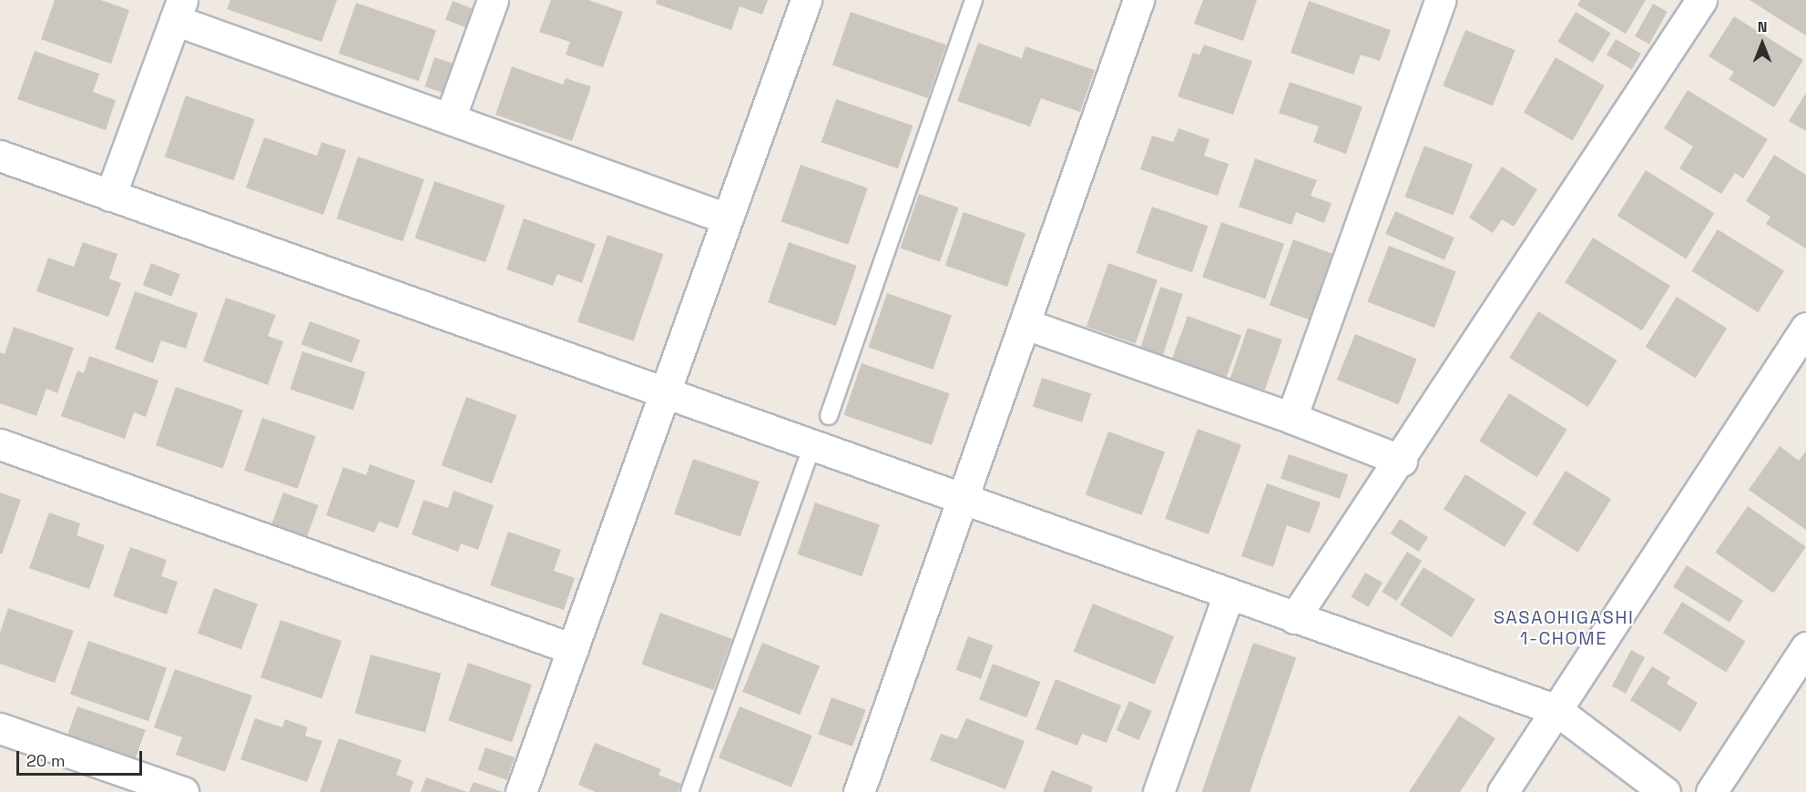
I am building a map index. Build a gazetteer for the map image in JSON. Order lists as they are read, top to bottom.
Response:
{
  "districts": ["SASAOHIGASHI 1-CHOME"],
  "scale_bar": "20 m",
  "north": "top"
}
